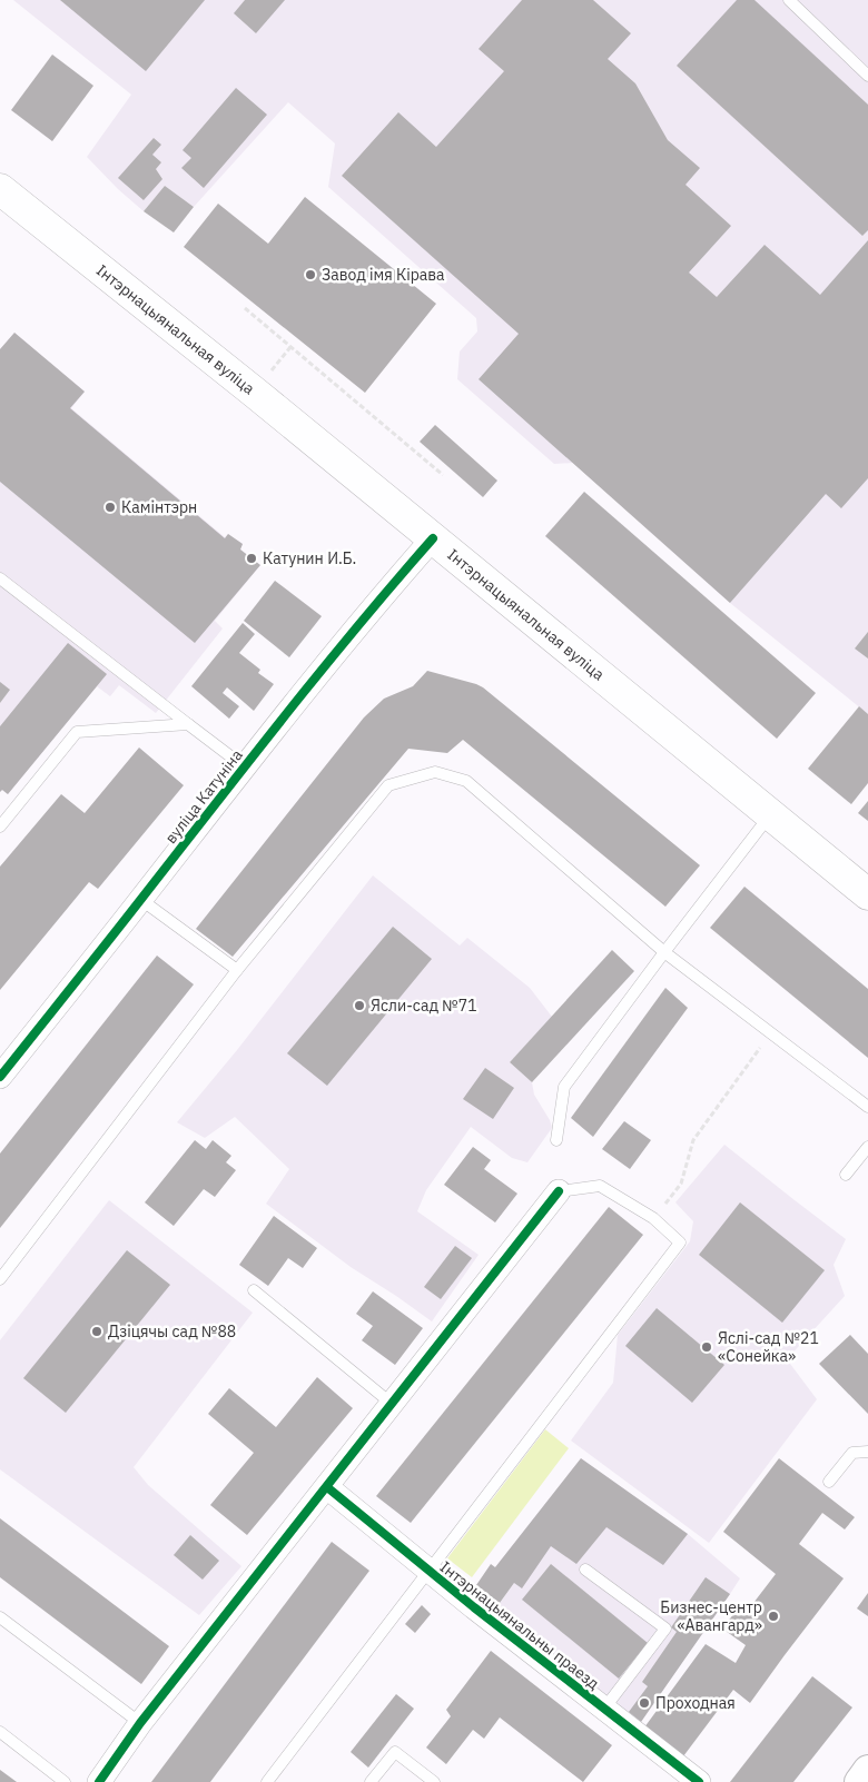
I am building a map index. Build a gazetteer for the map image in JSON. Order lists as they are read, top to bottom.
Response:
{
  "streets": {
    "main road": ["Інтэрнацыянальная вуліца"],
    "street": ["вуліца Катуніна", "Інтэрнацыянальны праезд"]
  },
  "crossings": [
    ["Інтэрнацыянальная вуліца", "вуліца Катуніна"]
  ],
  "places": [
    "Завод імя Кірава",
    "Камінтэрн",
    "Катунин И.Б.",
    "Ясли-сад №71",
    "Дзіцячы сад №88",
    "Яслі-сад №21 «Сонейка»",
    "Бизнес-центр «Авангард»",
    "Проходная"
  ]
}
